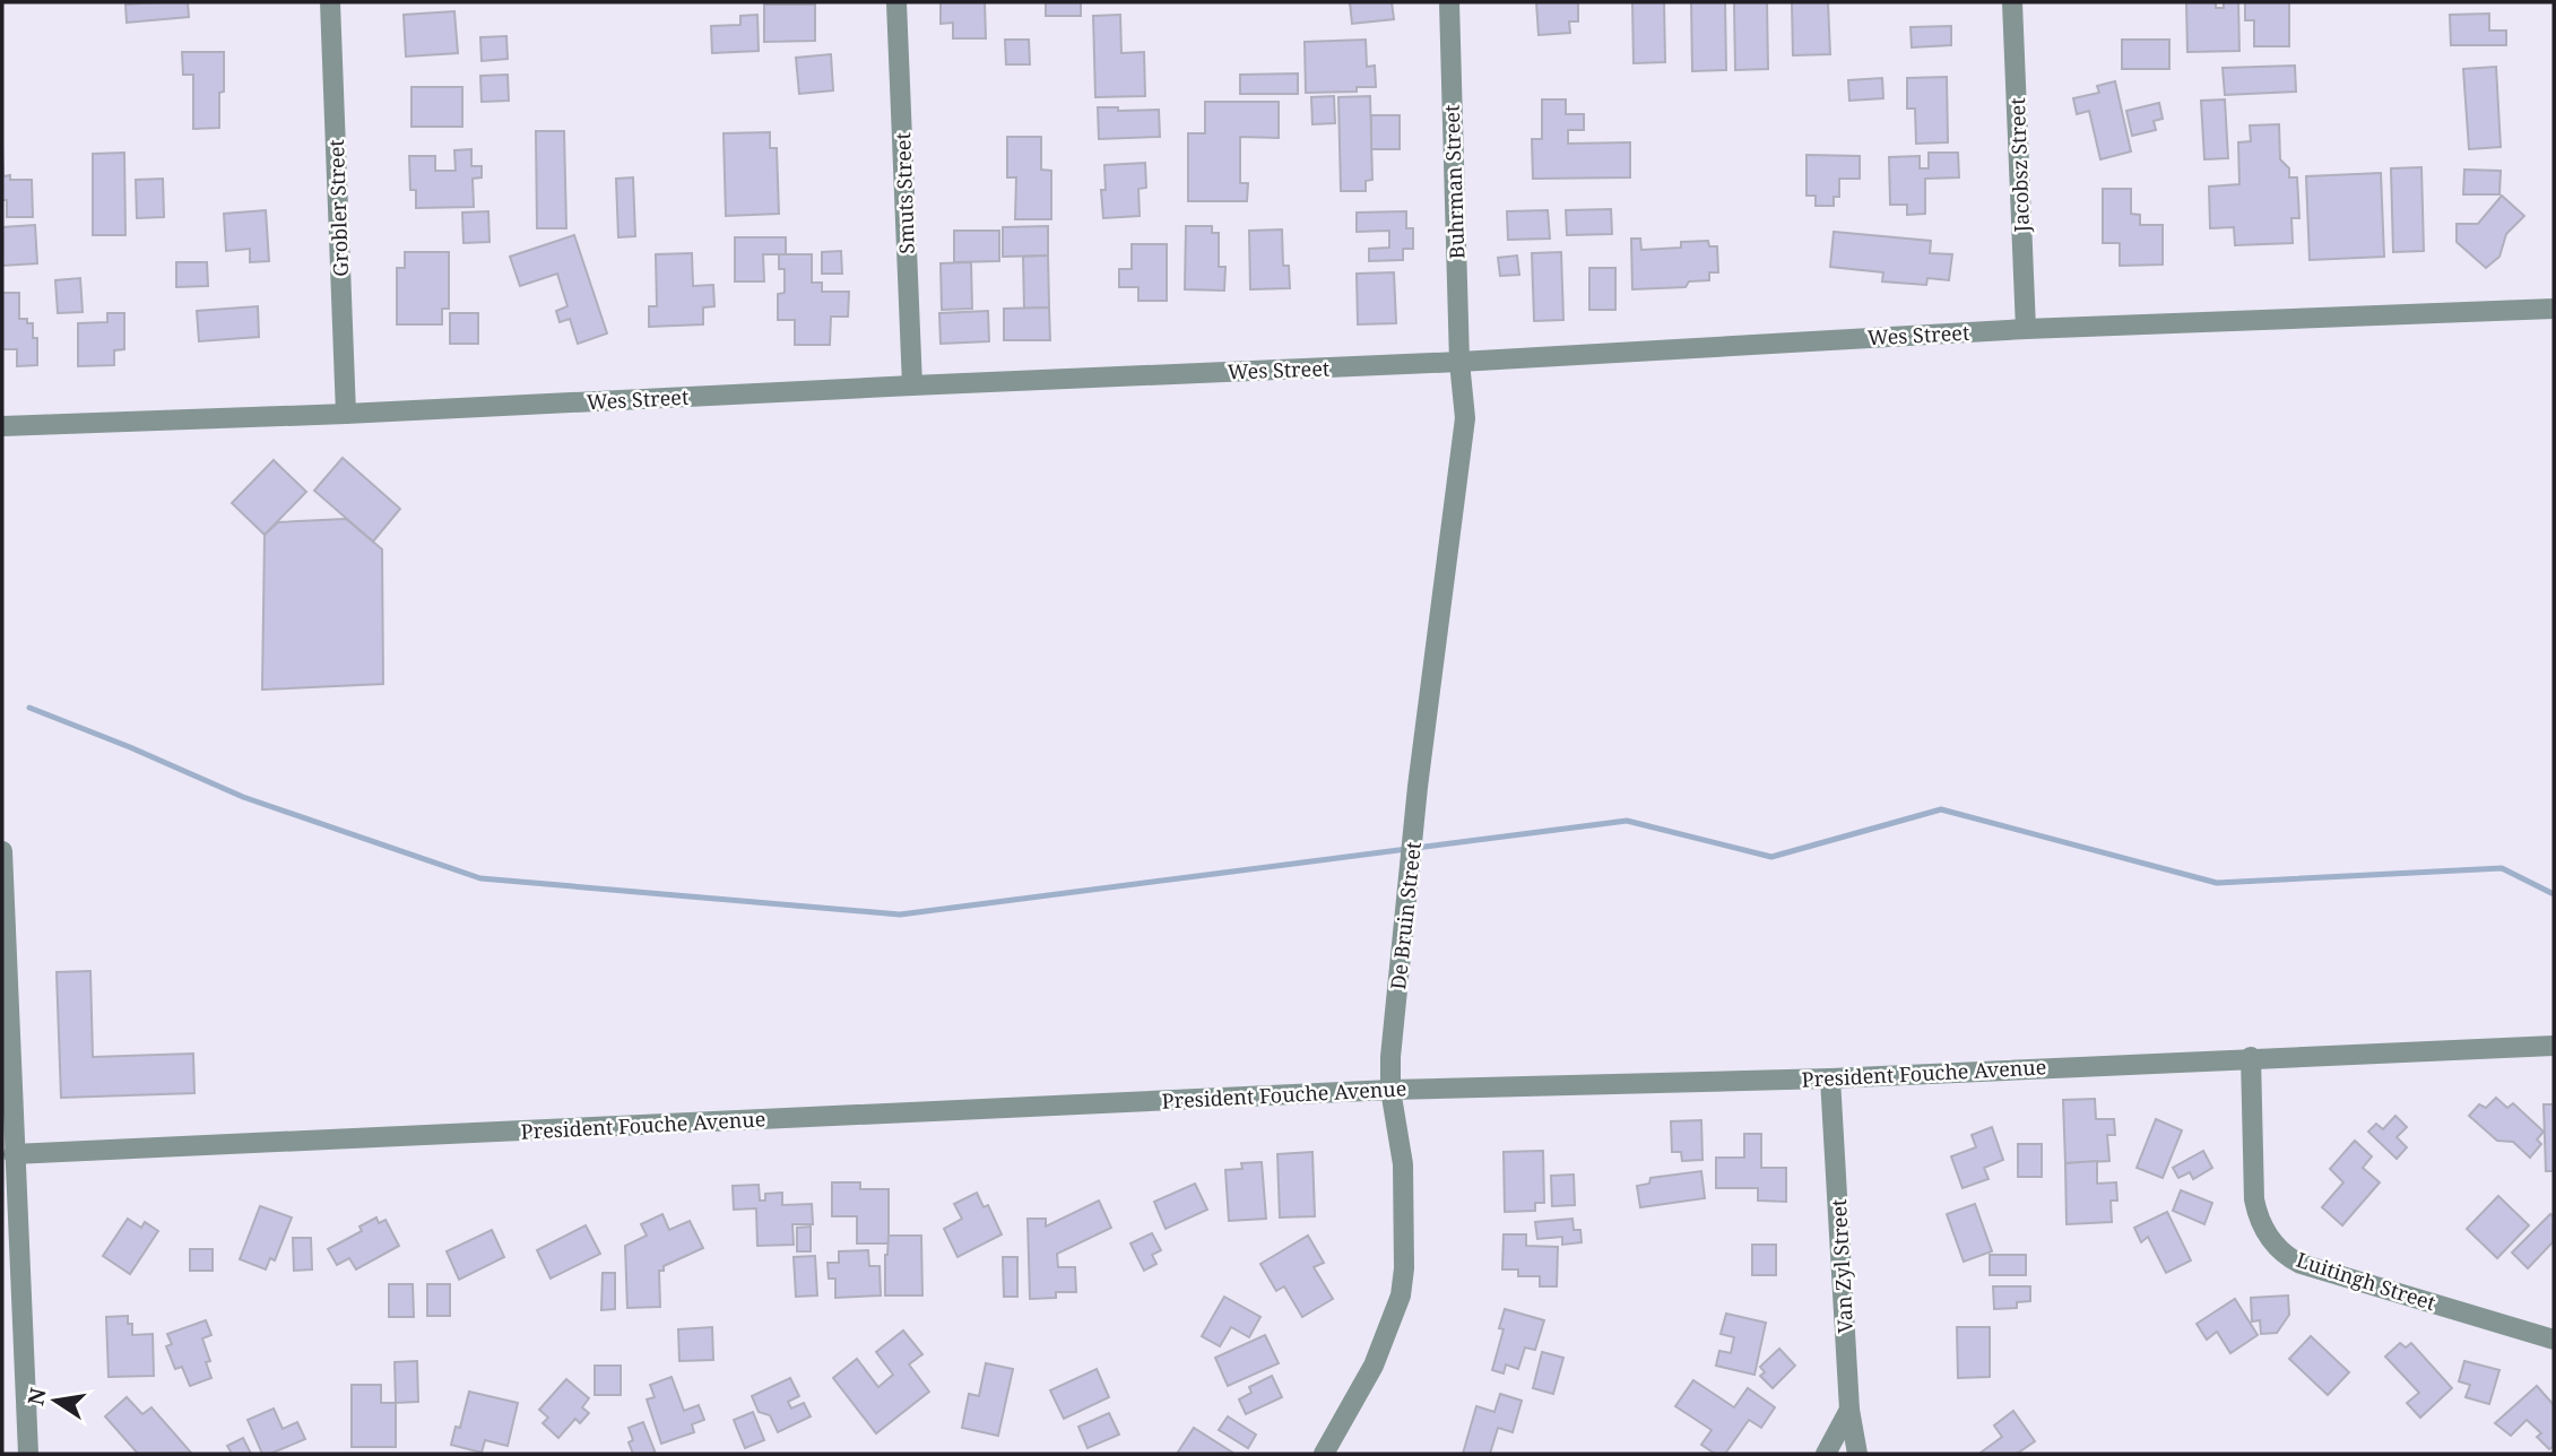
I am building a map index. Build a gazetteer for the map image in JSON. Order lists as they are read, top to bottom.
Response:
{
  "streets": {
    "street": [
      "Jacobsz Street",
      "Buhrman Street",
      "Smuts Street",
      "Grobler Street",
      "Wes Street",
      "De Bruin Street",
      "President Fouche Avenue",
      "Van Zyl Street",
      "Luitingh Street"
    ]
  },
  "crossings": [
    ["Jacobsz Street", "Wes Street"],
    ["Buhrman Street", "Wes Street"],
    ["Buhrman Street", "De Bruin Street"],
    ["Smuts Street", "Wes Street"],
    ["Grobler Street", "Wes Street"],
    ["Wes Street", "De Bruin Street"],
    ["De Bruin Street", "President Fouche Avenue"],
    ["President Fouche Avenue", "Van Zyl Street"],
    ["President Fouche Avenue", "Luitingh Street"]
  ],
  "north": "left"
}
